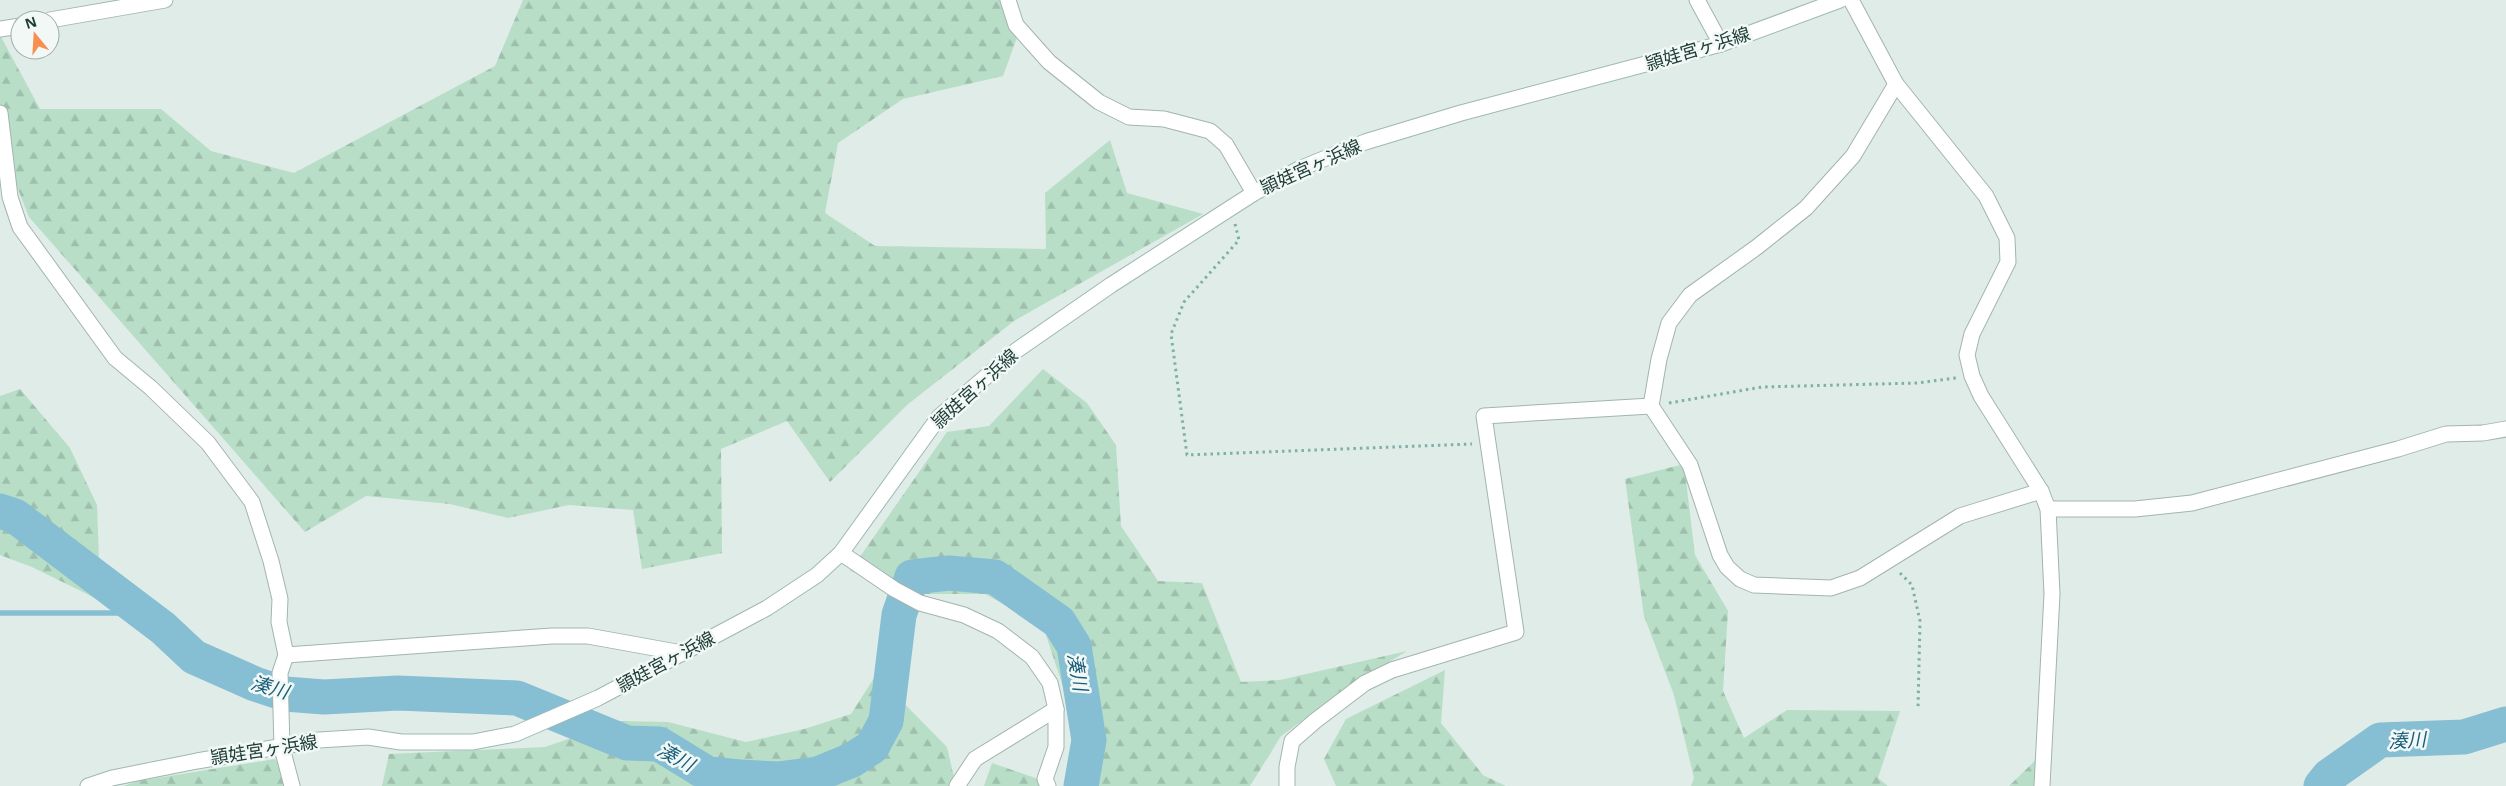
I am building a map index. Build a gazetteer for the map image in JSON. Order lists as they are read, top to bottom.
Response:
{
  "streets": {
    "street": ["頴娃宮ヶ浜線"]
  },
  "water": ["湊川"],
  "north": "top"
}
